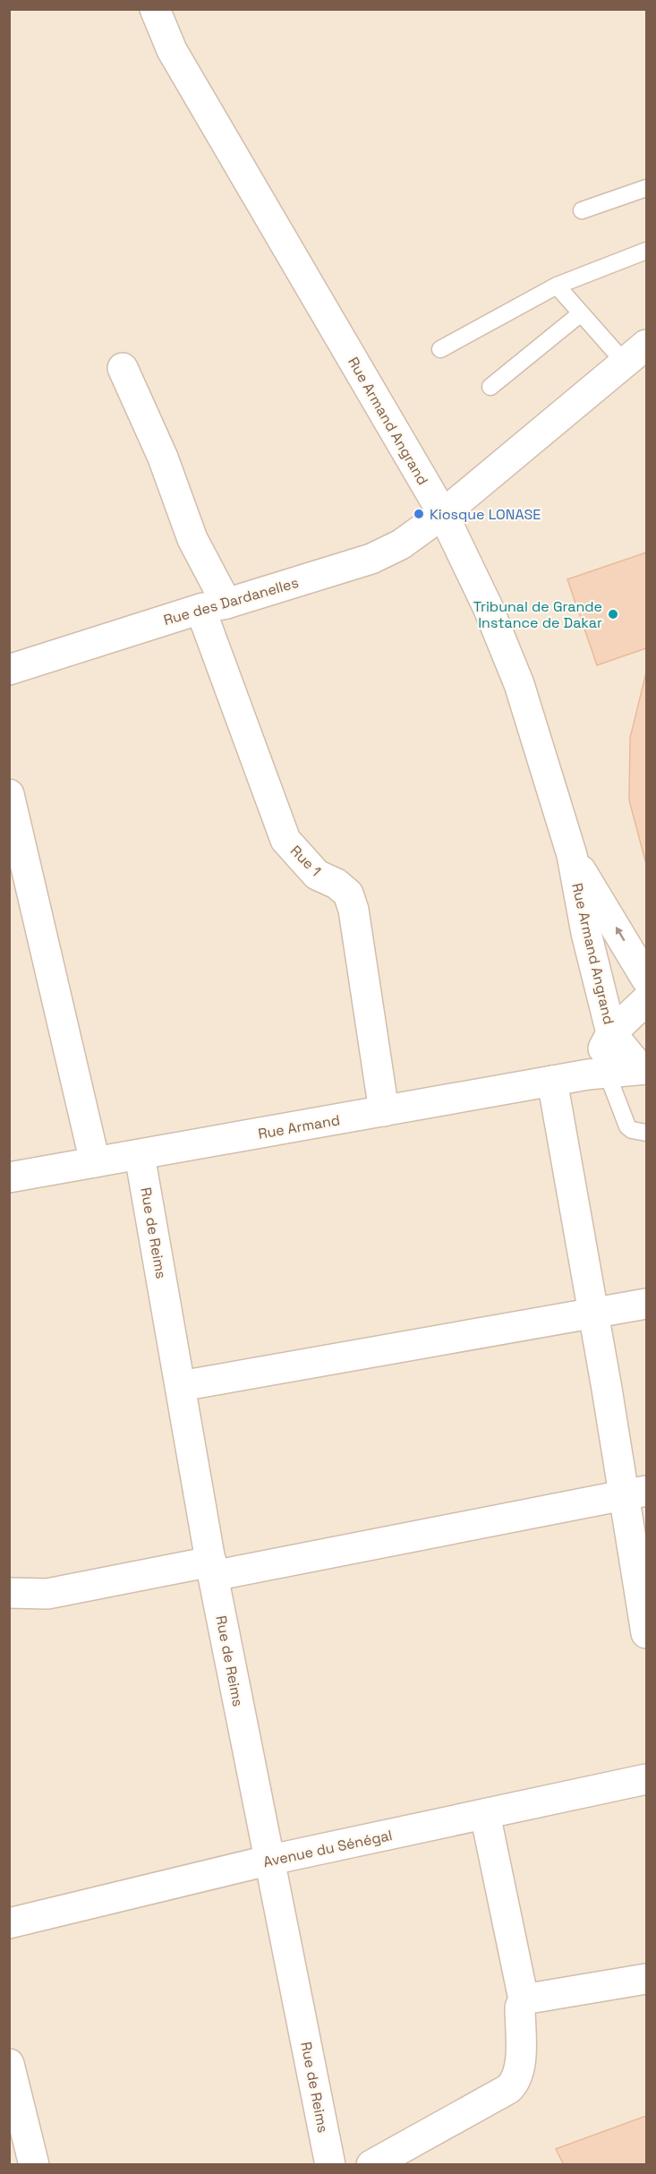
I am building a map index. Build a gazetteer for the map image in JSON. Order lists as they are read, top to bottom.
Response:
{
  "streets": {
    "street": [
      "Rue Armand Angrand",
      "Rue des Dardanelles",
      "Rue 1",
      "Rue Armand",
      "Rue de Reims",
      "Avenue du Sénégal"
    ]
  },
  "crossings": [
    ["Rue Armand Angrand", "Rue des Dardanelles"],
    ["Rue Armand Angrand", "Rue Armand"],
    ["Rue des Dardanelles", "Rue 1"],
    ["Rue 1", "Rue Armand"],
    ["Rue Armand", "Rue de Reims"],
    ["Rue de Reims", "Avenue du Sénégal"]
  ],
  "places": ["Kiosque LONASE", "Tribunal de Grande Instance de Dakar"]
}
